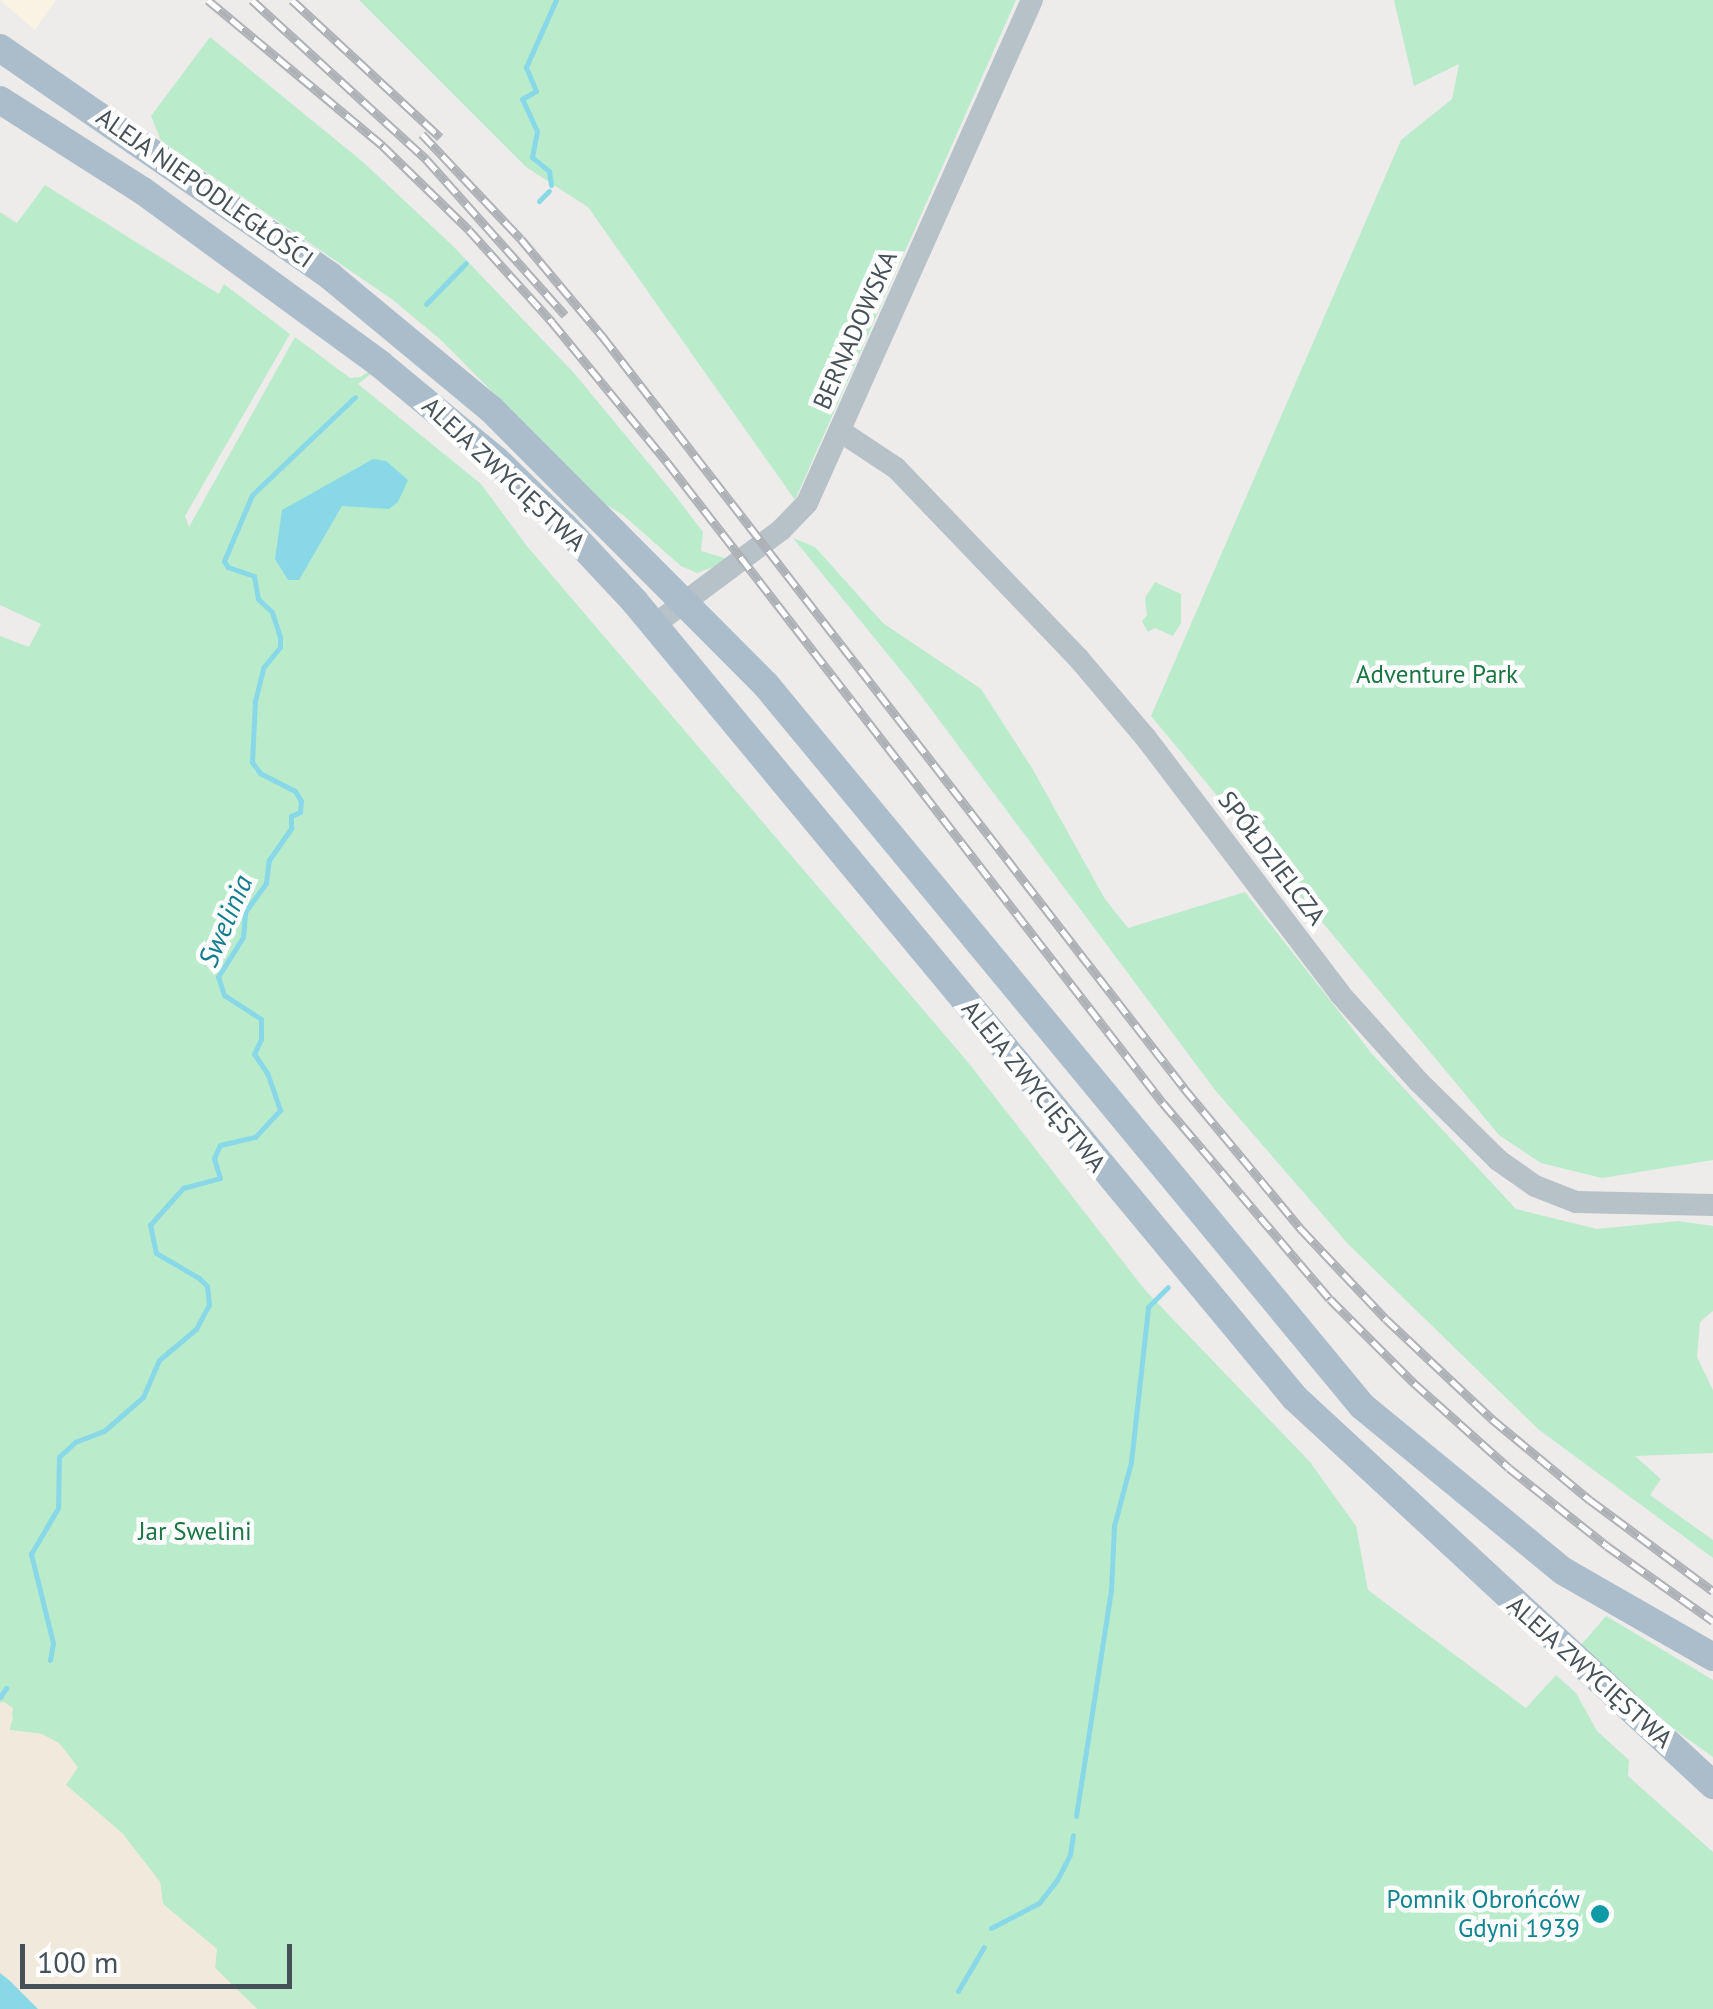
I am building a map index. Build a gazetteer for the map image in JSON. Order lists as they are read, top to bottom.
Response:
{
  "streets": {
    "main road": ["ALEJA NIEPODLEGŁOŚCI", "ALEJA ZWYCIĘSTWA"],
    "street": ["BERNADOWSKA", "SPÓŁDZIELCZA"]
  },
  "crossings": [
    ["ALEJA NIEPODLEGŁOŚCI", "ALEJA ZWYCIĘSTWA"],
    ["BERNADOWSKA", "ALEJA ZWYCIĘSTWA"],
    ["BERNADOWSKA", "SPÓŁDZIELCZA"]
  ],
  "water": ["Swelinia"],
  "parks": ["Adventure Park", "Jar Swelini"],
  "places": ["Pomnik Obrońców Gdyni 1939"],
  "scale_bar": "100 m"
}
